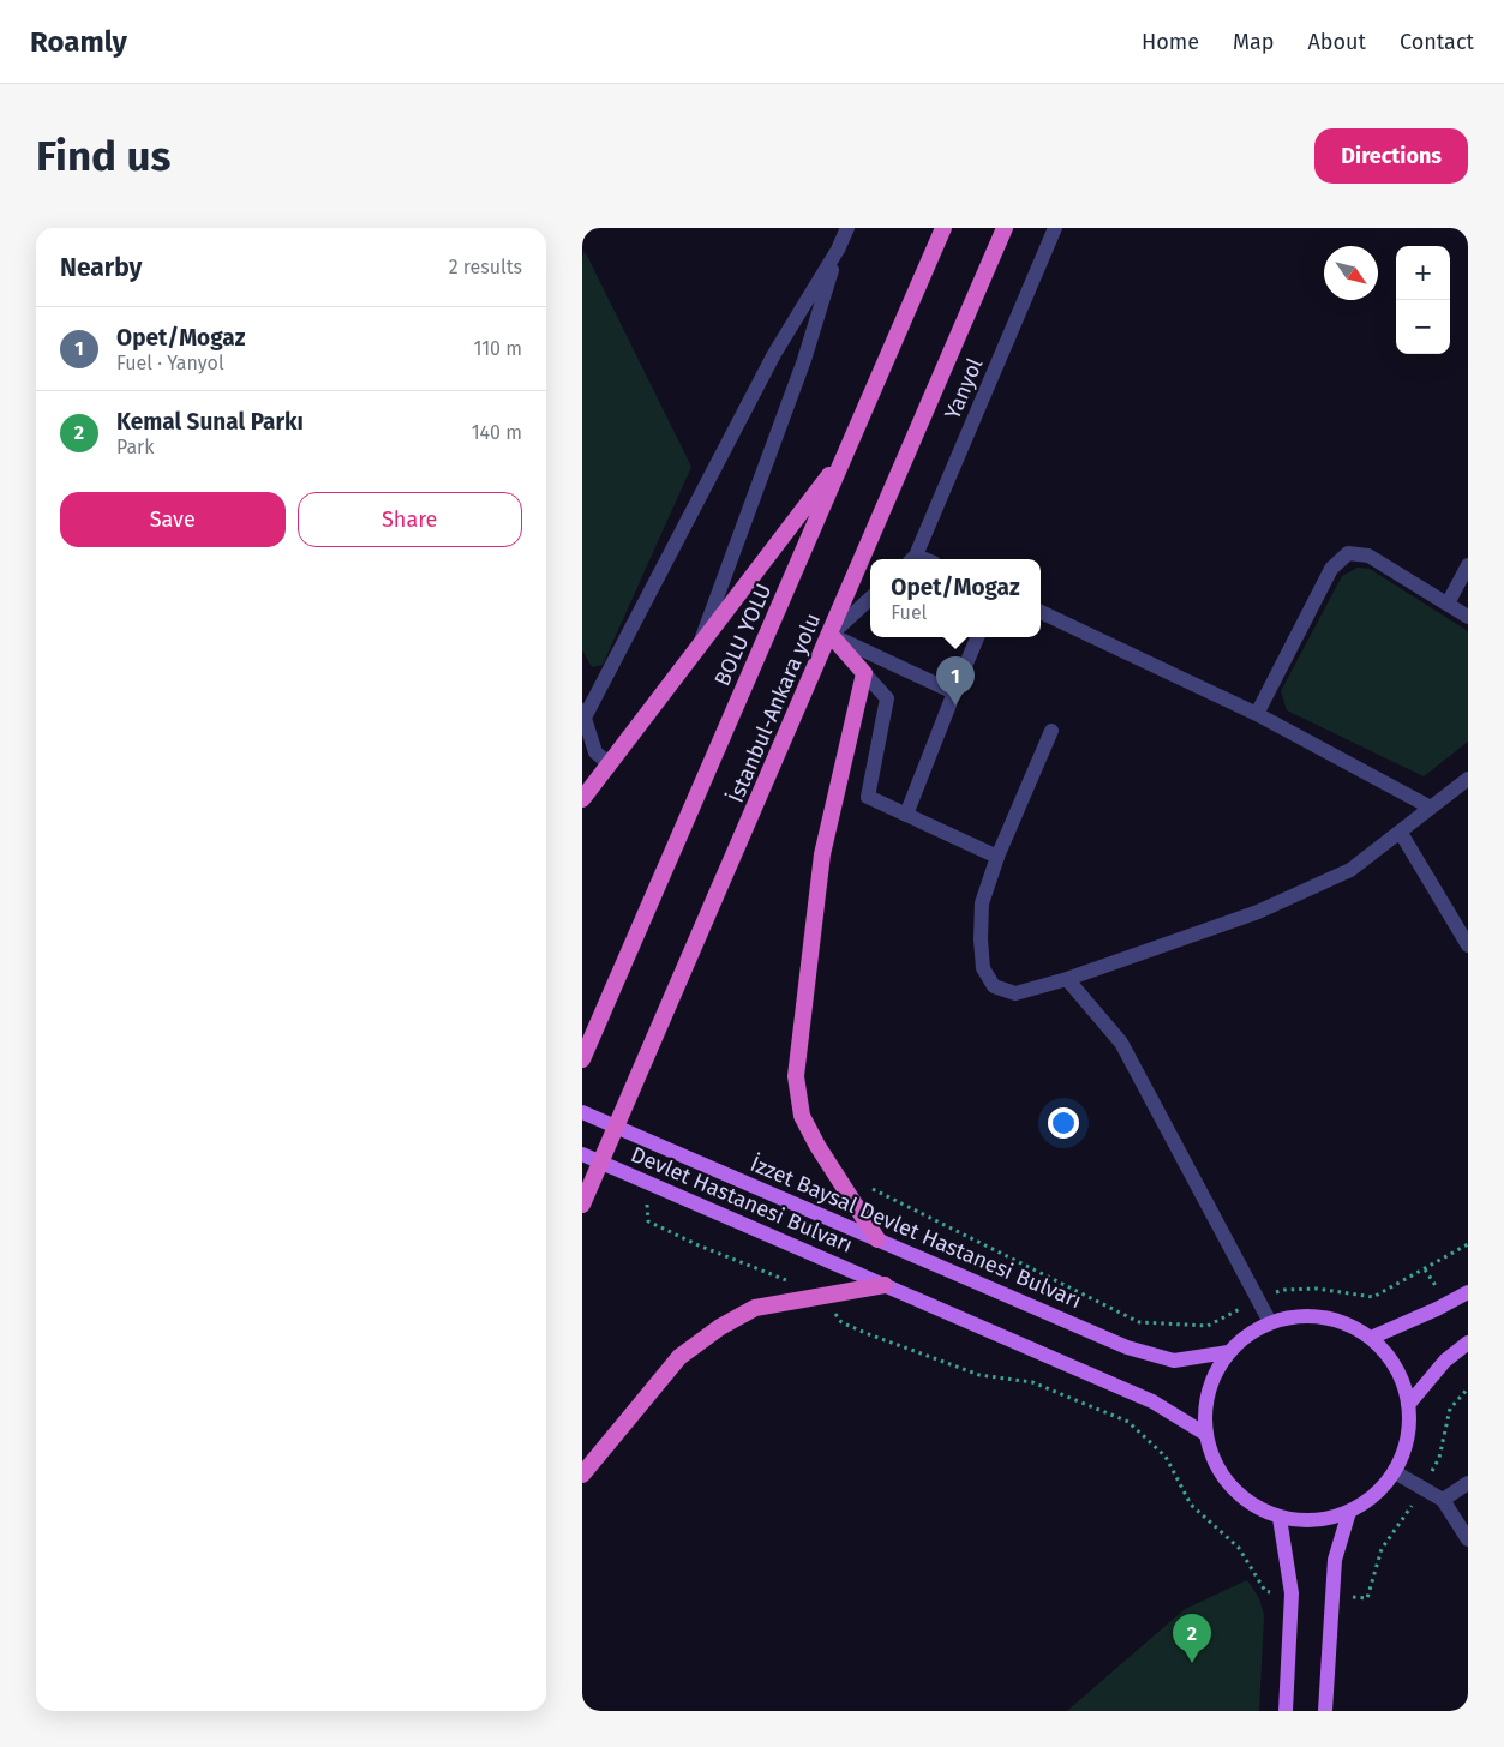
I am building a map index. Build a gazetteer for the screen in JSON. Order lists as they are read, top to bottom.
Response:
{
  "streets": {
    "highway": ["BOLU YOLU", "İstanbul-Ankara yolu"],
    "main road": ["Devlet Hastanesi Bulvarı", "İzzet Baysal Devlet Hastanesi Bulvarı"],
    "street": ["Yanyol"]
  },
  "north": "bottom right",
  "page": {
    "header": "Roamly",
    "nav": [
      "Home",
      "Map",
      "About",
      "Contact"
    ],
    "buttons": [
      "Directions",
      ["Save", "Share"]
    ],
    "title": "Find us",
    "heading": ["Nearby", "2 results"],
    "map_buttons": ["+", "−"],
    "list": [
      {
        "mark": "1",
        "name": "Opet/Mogaz",
        "note": "Fuel · Yanyol",
        "value": "110 m"
      },
      {
        "mark": "2",
        "name": "Kemal Sunal Parkı",
        "note": "Park",
        "value": "140 m"
      }
    ],
    "popup": ["Opet/Mogaz", "Fuel"],
    "pins": ["1", "2"]
  }
}
